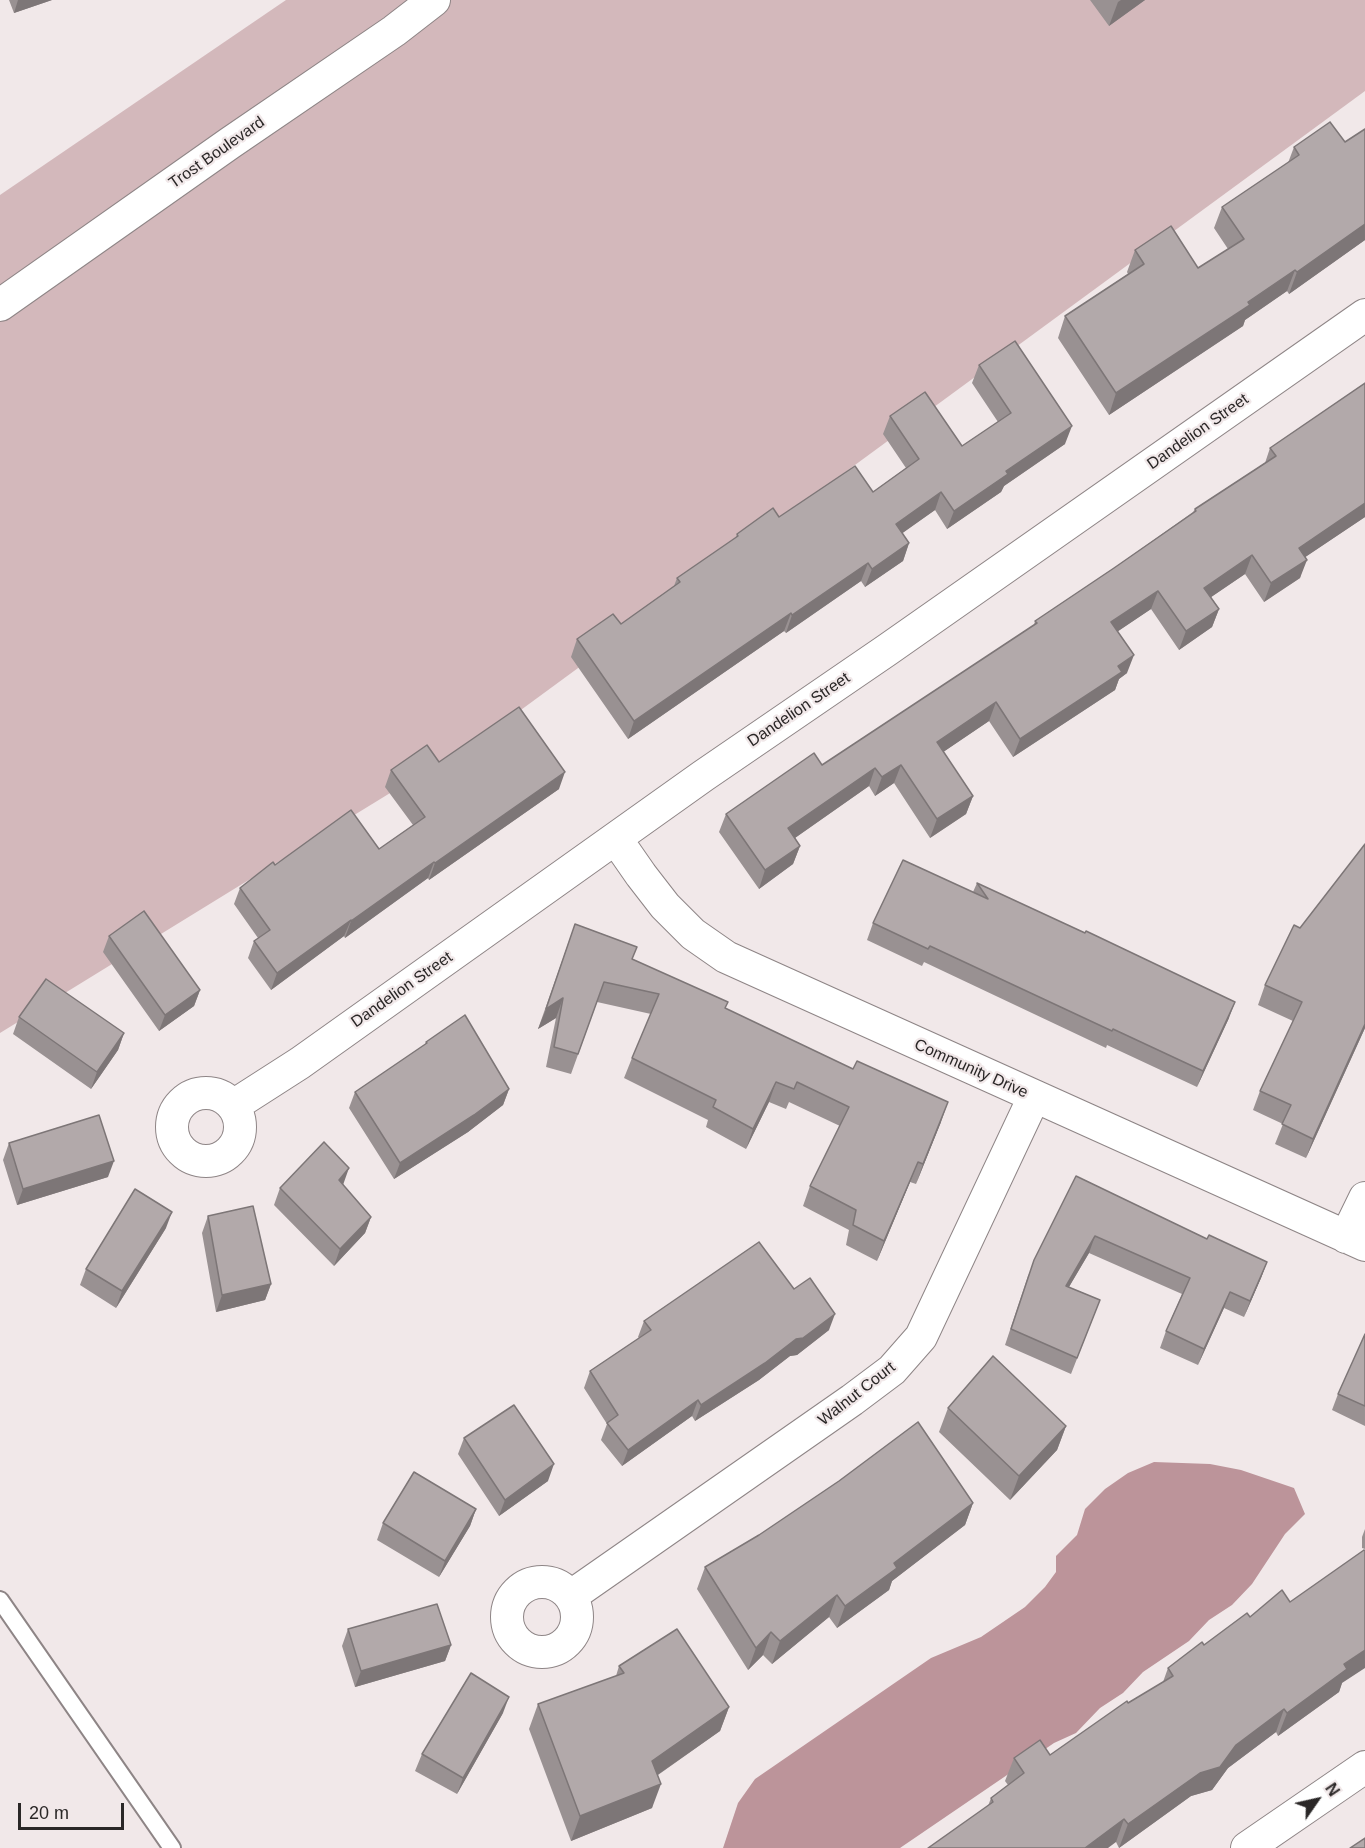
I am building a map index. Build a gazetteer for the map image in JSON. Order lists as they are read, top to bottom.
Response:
{
  "streets": {
    "street": [
      "Trost Boulevard",
      "Dandelion Street",
      "Community Drive",
      "Walnut Court"
    ]
  },
  "crossings": [
    ["Dandelion Street", "Community Drive"],
    ["Community Drive", "Walnut Court"]
  ],
  "scale_bar": "20 m",
  "north": "top right"
}
